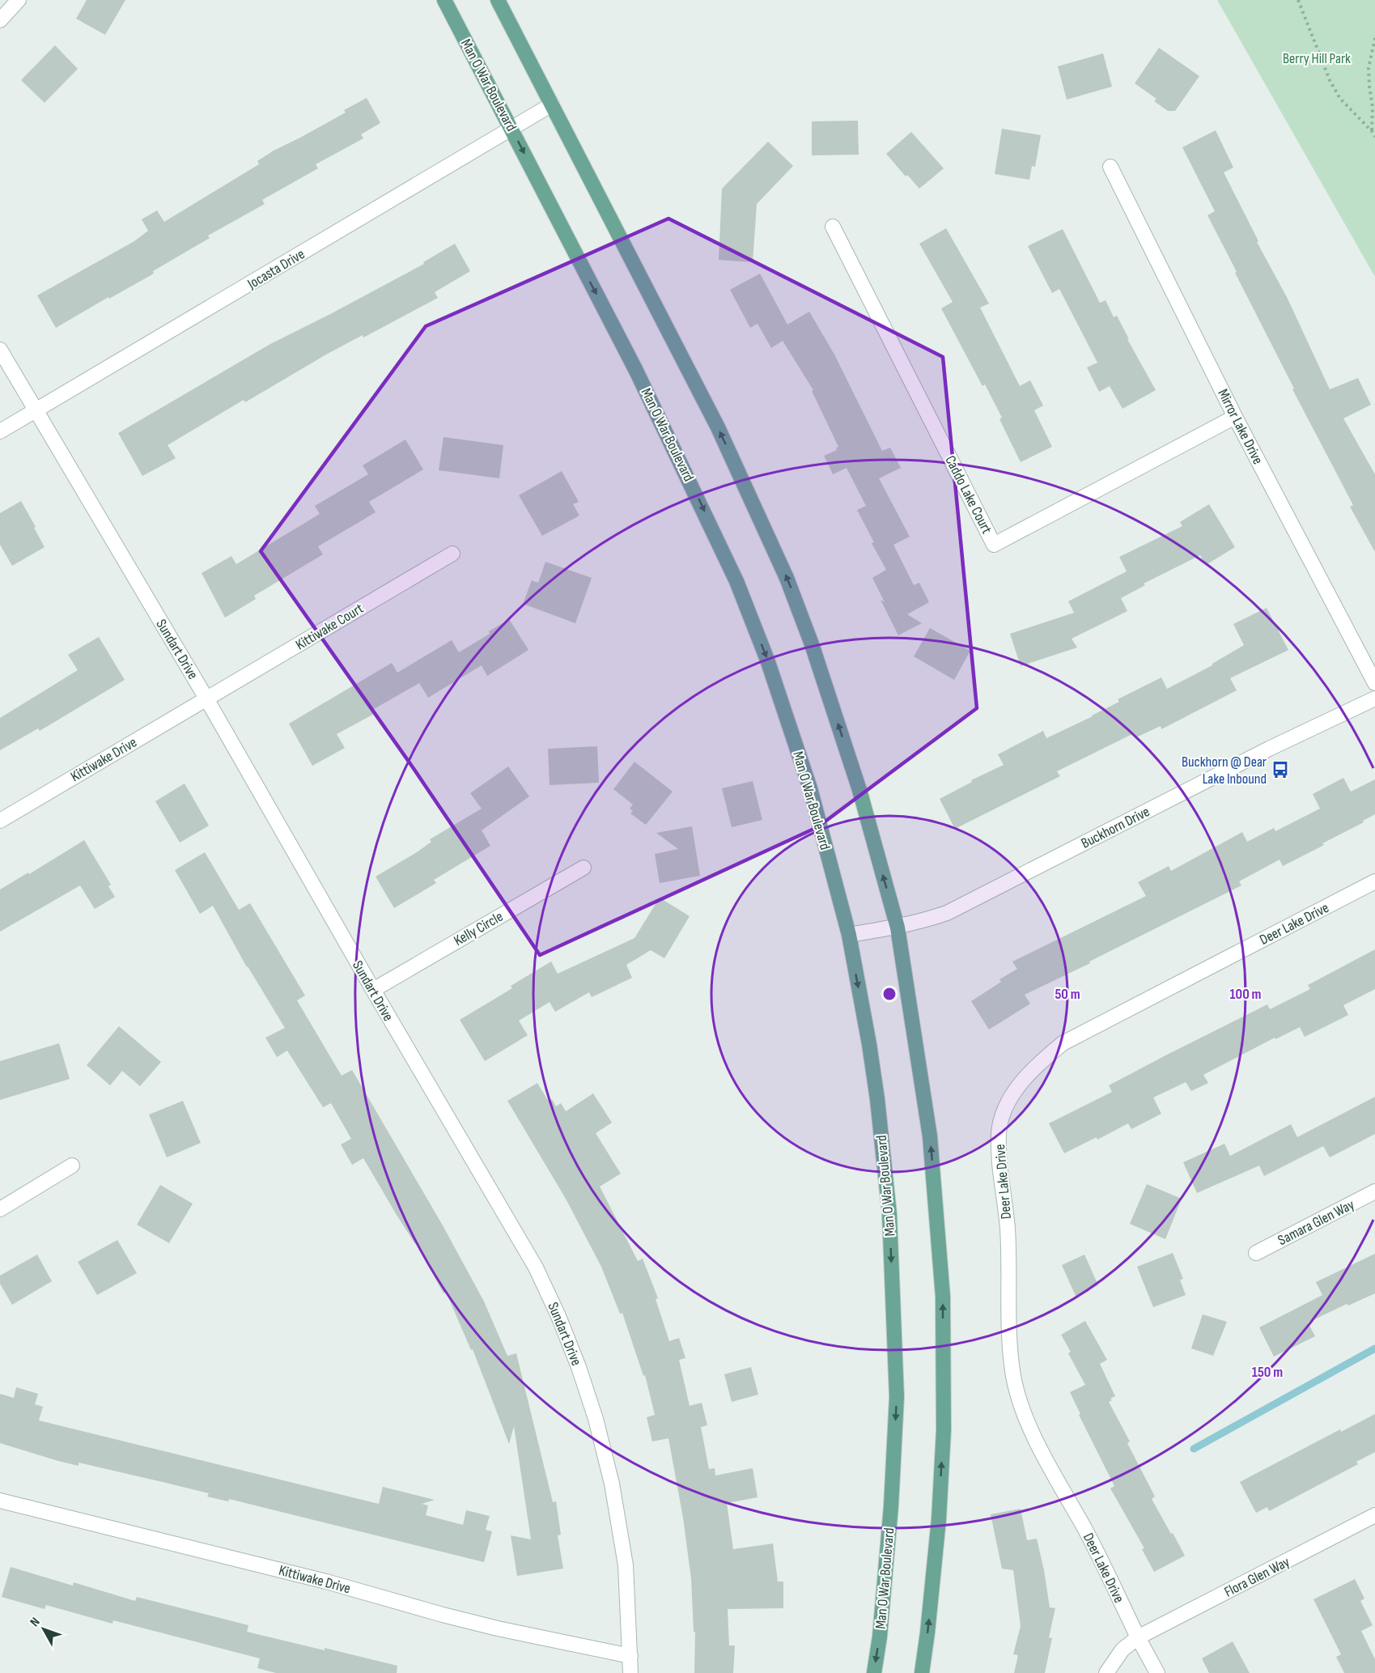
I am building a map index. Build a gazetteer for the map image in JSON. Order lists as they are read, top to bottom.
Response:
{
  "streets": {
    "main road": ["Man O War Boulevard"],
    "street": [
      "Jocasta Drive",
      "Mirror Lake Drive",
      "Caddo Lake Court",
      "Kittiwake Court",
      "Sundart Drive",
      "Kittiwake Drive",
      "Buckhorn Drive",
      "Deer Lake Drive",
      "Kelly Circle",
      "Samara Glen Way",
      "Flora Glen Way"
    ]
  },
  "crossings": [
    ["Man O War Boulevard", "Jocasta Drive"],
    ["Man O War Boulevard", "Buckhorn Drive"],
    ["Jocasta Drive", "Sundart Drive"],
    ["Mirror Lake Drive", "Caddo Lake Court"],
    ["Kittiwake Court", "Sundart Drive"],
    ["Kittiwake Court", "Kittiwake Drive"],
    ["Sundart Drive", "Kittiwake Drive"],
    ["Sundart Drive", "Kelly Circle"],
    ["Deer Lake Drive", "Flora Glen Way"]
  ],
  "parks": ["Berry Hill Park"],
  "places": {
    "bus stop": ["Buckhorn @ Dear Lake Inbound"]
  },
  "north": "top left",
  "rings": ["50 m", "100 m", "150 m"]
}
